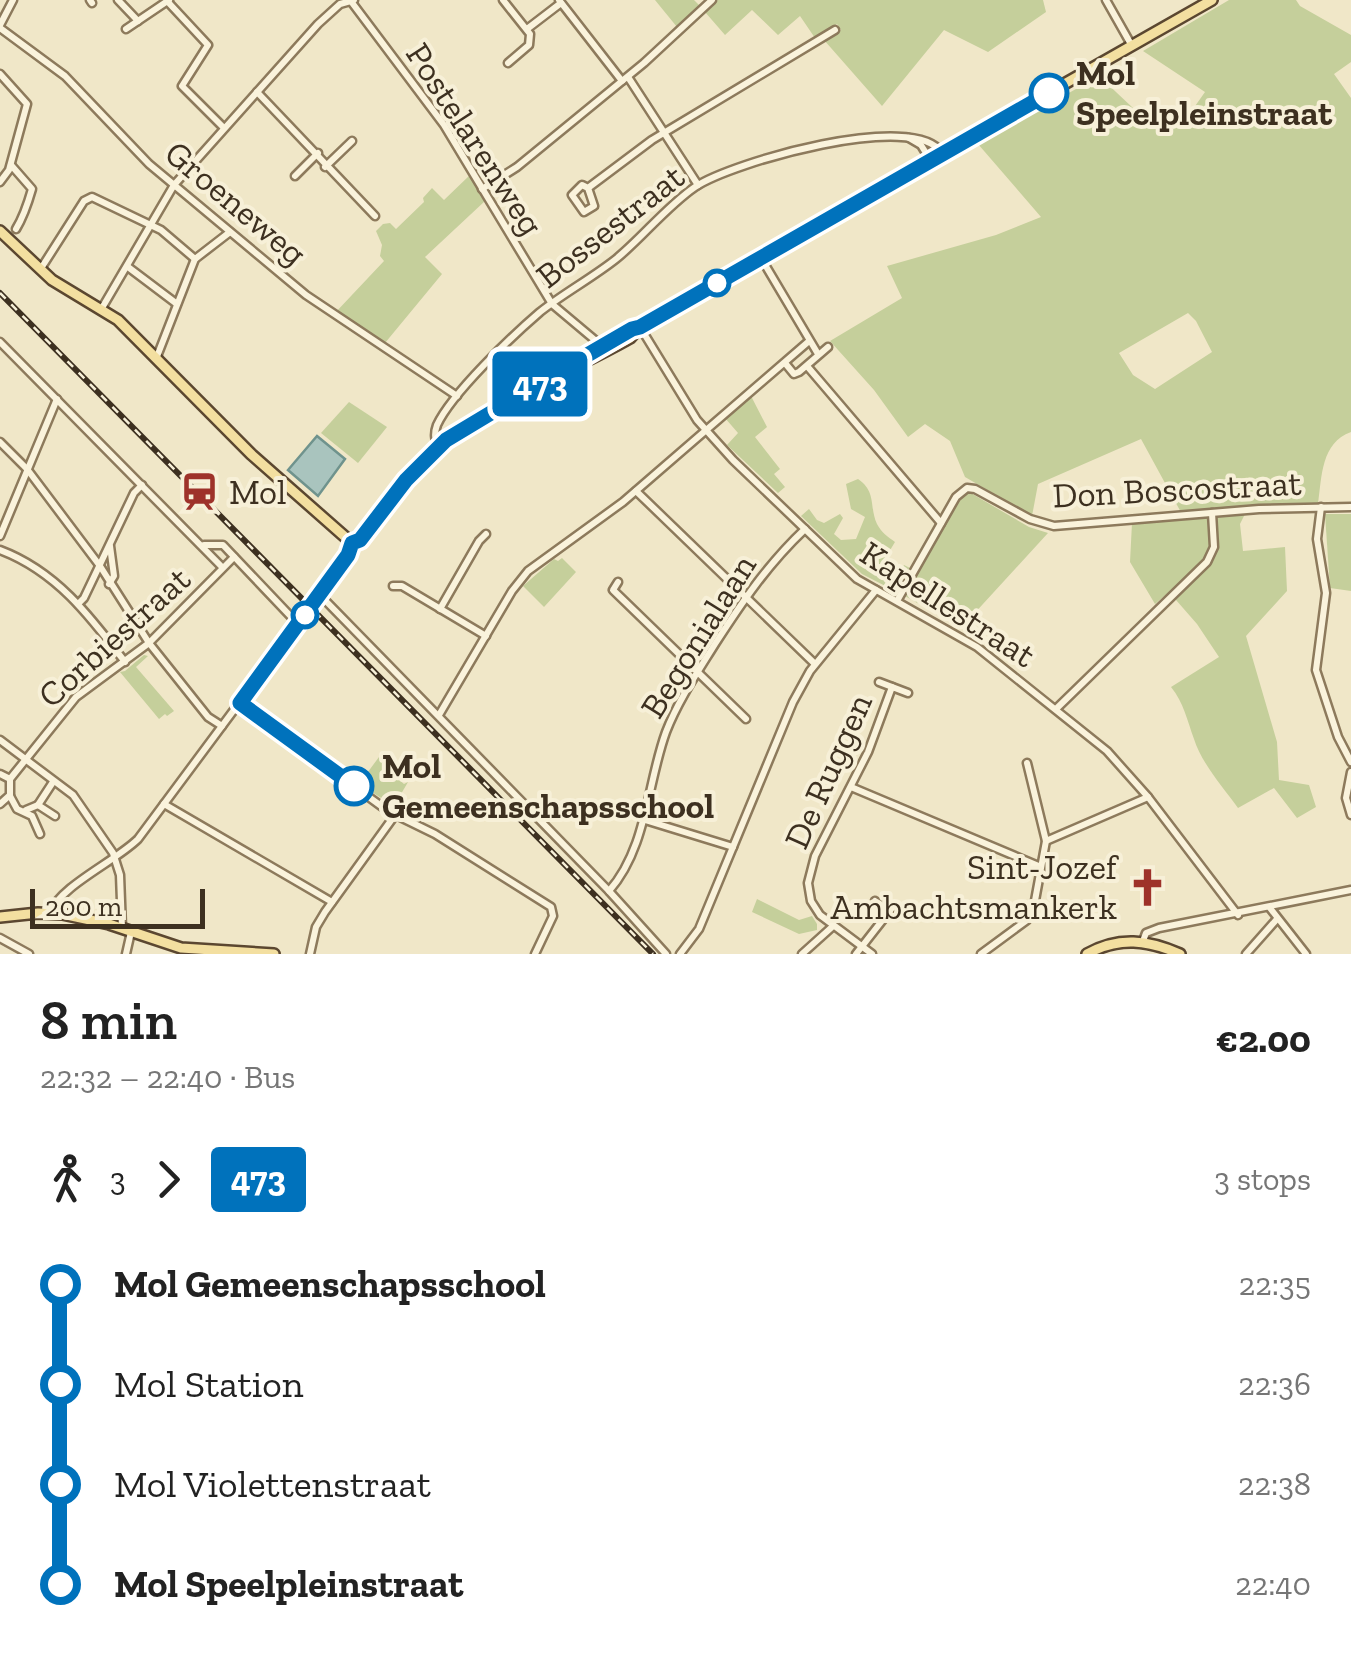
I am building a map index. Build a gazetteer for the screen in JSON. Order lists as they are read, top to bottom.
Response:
{
  "streets": {
    "street": [
      "Postelarenweg",
      "Groeneweg",
      "Bossestraat",
      "Don Boscostraat",
      "Kapellestraat",
      "Begonialaan",
      "Corbiestraat",
      "De Ruggen"
    ]
  },
  "crossings": [
    ["Postelarenweg", "Bossestraat"],
    ["Groeneweg", "Bossestraat"],
    ["Don Boscostraat", "Kapellestraat"],
    ["Kapellestraat", "Begonialaan"]
  ],
  "places": {
    "other": ["Mol Speelpleinstraat", "Mol Gemeenschapsschool"],
    "station": ["Mol"],
    "church": ["Sint-Jozef Ambachtsmankerk"]
  },
  "lines": ["bus line 473"],
  "scale_bar": "200 m",
  "page": {
    "on_map": "473",
    "scale": "200 m",
    "heading": ["8 min", "22:32 – 22:40 · Bus", "€2.00"],
    "legs": ["3", "473", "3 stops"],
    "list": [
      {
        "name": "Mol Gemeenschapsschool",
        "value": "22:35"
      },
      {
        "name": "Mol Station",
        "value": "22:36"
      },
      {
        "name": "Mol Violettenstraat",
        "value": "22:38"
      },
      {
        "name": "Mol Speelpleinstraat",
        "value": "22:40"
      }
    ]
  }
}
